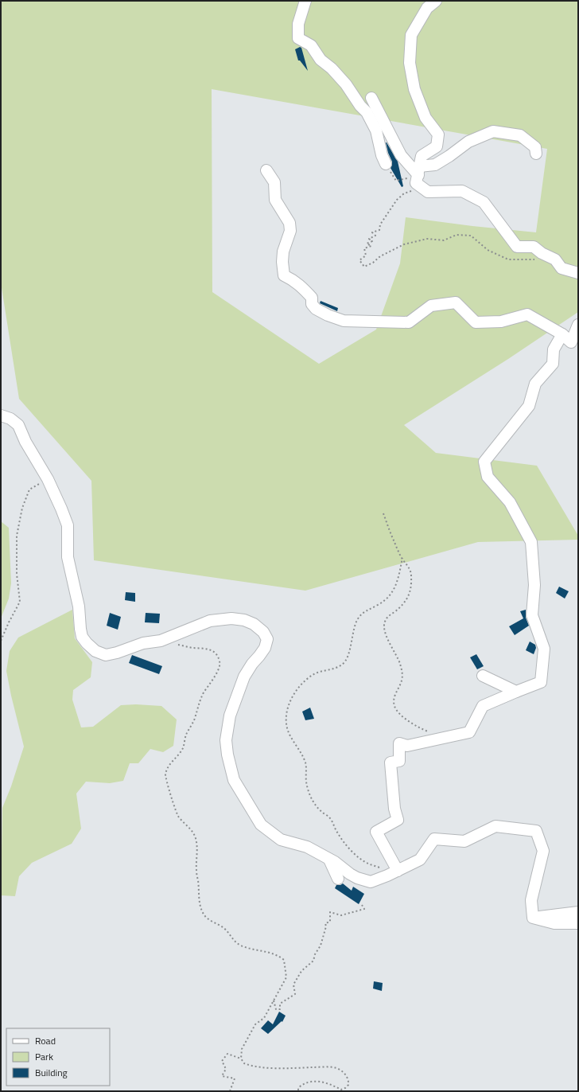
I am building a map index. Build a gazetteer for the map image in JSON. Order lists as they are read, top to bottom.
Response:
{
  "legend": ["Road", "Park", "Building"]
}
